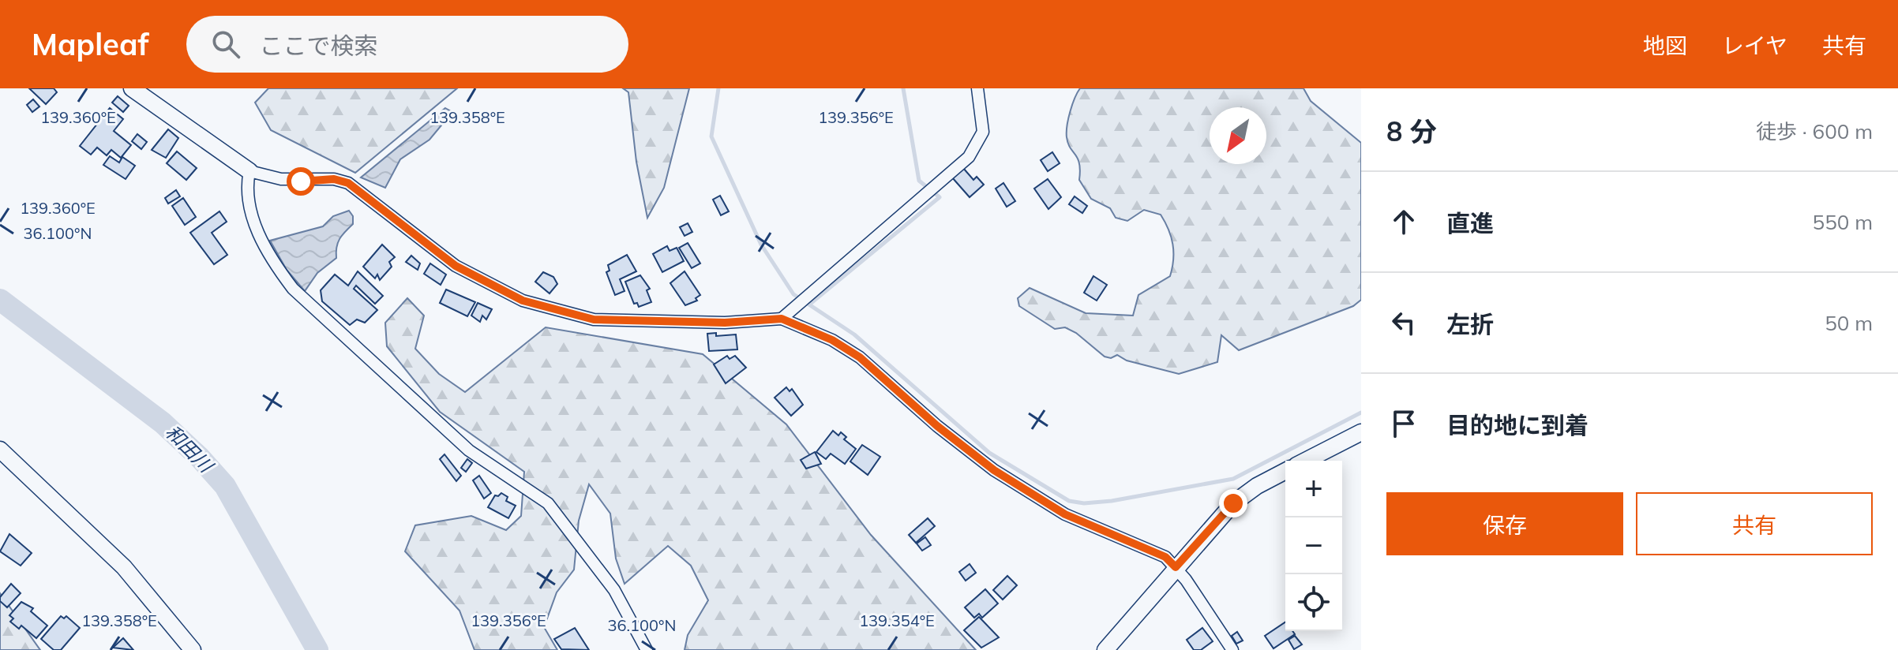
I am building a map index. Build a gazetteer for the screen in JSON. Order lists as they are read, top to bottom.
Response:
{
  "water": ["和田川"],
  "north": "bottom left",
  "page": {
    "header": "Mapleaf",
    "search": "ここで検索",
    "nav": ["地図", "レイヤ", "共有"],
    "heading": ["8 分", "徒歩 · 600 m"],
    "list": [
      ["直進", "550 m"],
      ["左折", "50 m"],
      "目的地に到着"
    ],
    "map_buttons": ["+", "−"],
    "buttons": ["保存", "共有"]
  },
  "coordinates": [
    "139.360°E",
    "139.358°E",
    "139.356°E",
    "36.100°N",
    "139.354°E"
  ]
}
